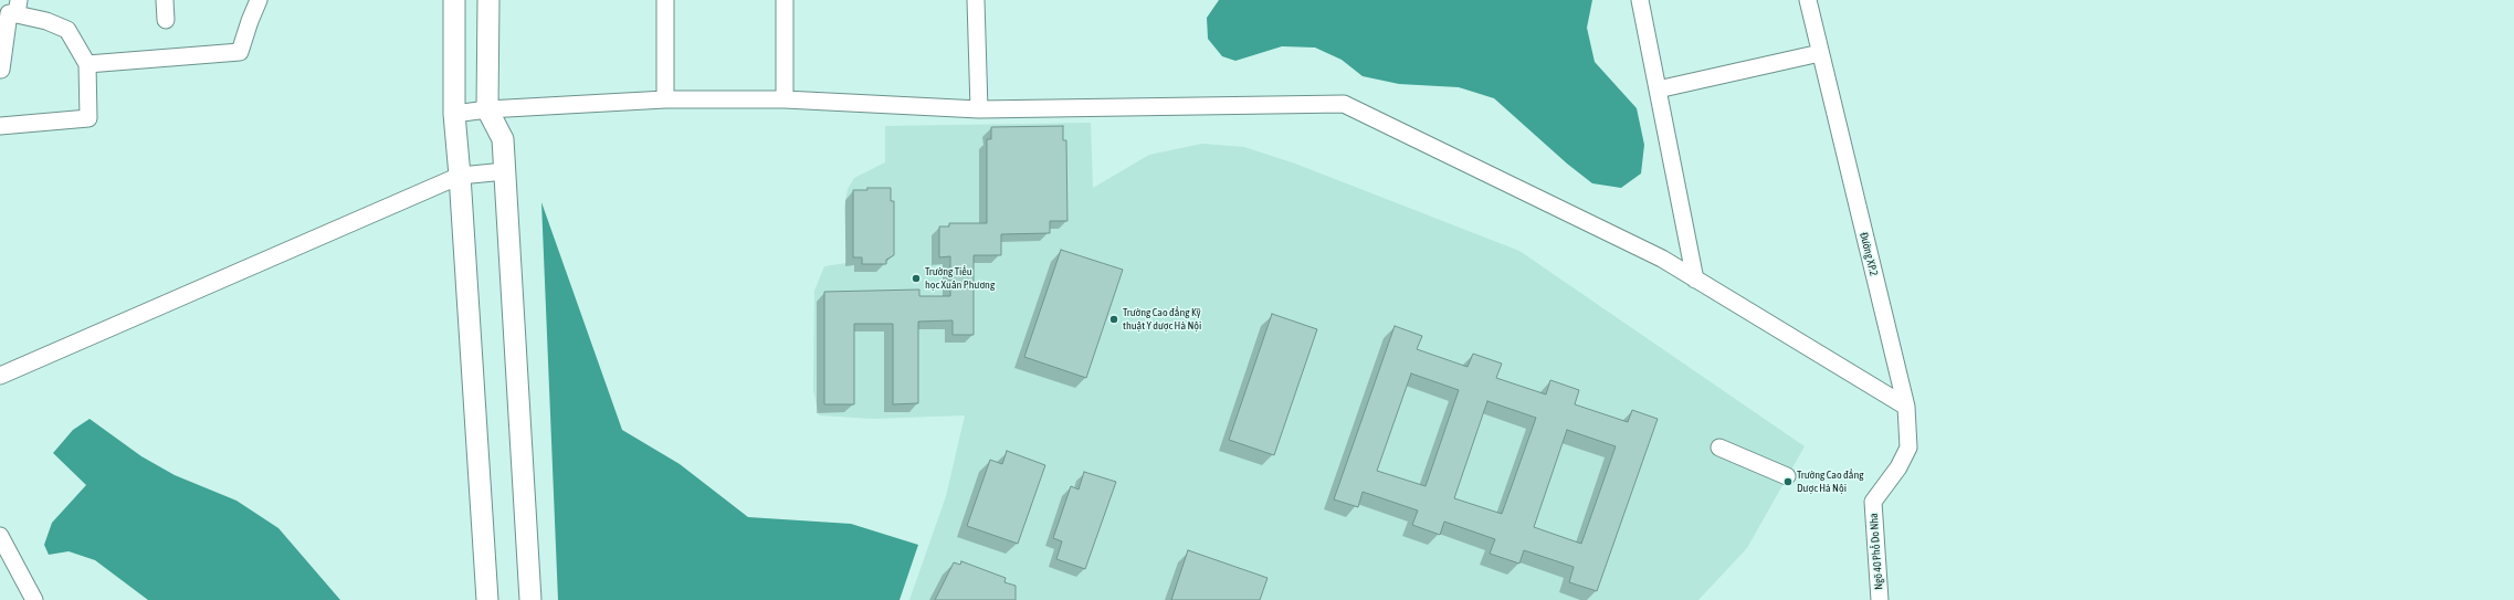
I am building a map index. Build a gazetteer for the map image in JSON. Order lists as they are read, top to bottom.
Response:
{
  "streets": {
    "street": ["Đường XP.2", "Ngõ 40 Phố Do Nha"]
  },
  "crossings": [
    ["Đường XP.2", "Ngõ 40 Phố Do Nha"]
  ],
  "places": ["Trường Tiểu học Xuân Phương", "Trường Cao đẳng Kỹ thuật Y dược Hà Nội", "Trường Cao đẳng Dược Hà Nội"]
}
